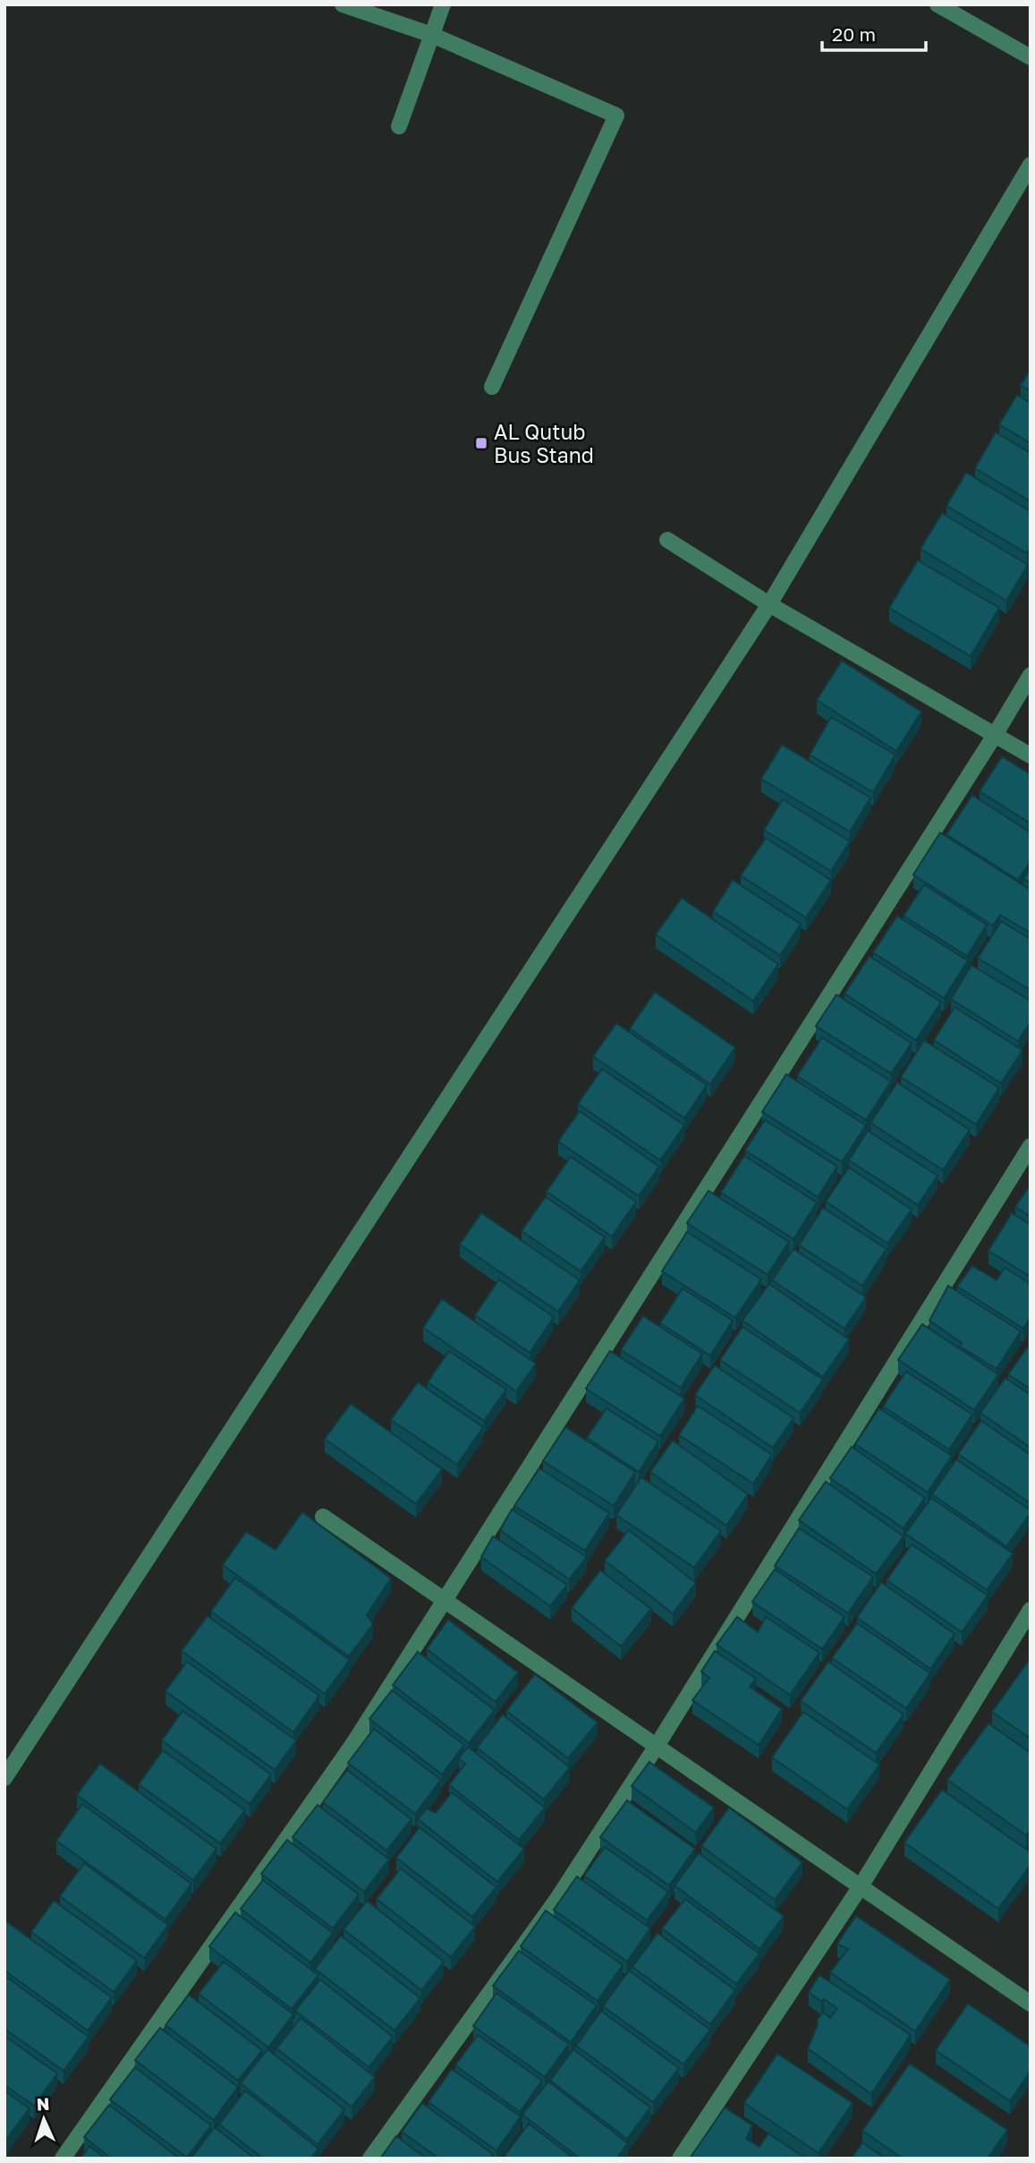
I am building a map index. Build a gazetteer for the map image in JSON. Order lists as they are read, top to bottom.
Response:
{
  "places": {
    "transit": ["AL Qutub Bus Stand"]
  },
  "scale_bar": "20 m",
  "north": "top"
}
